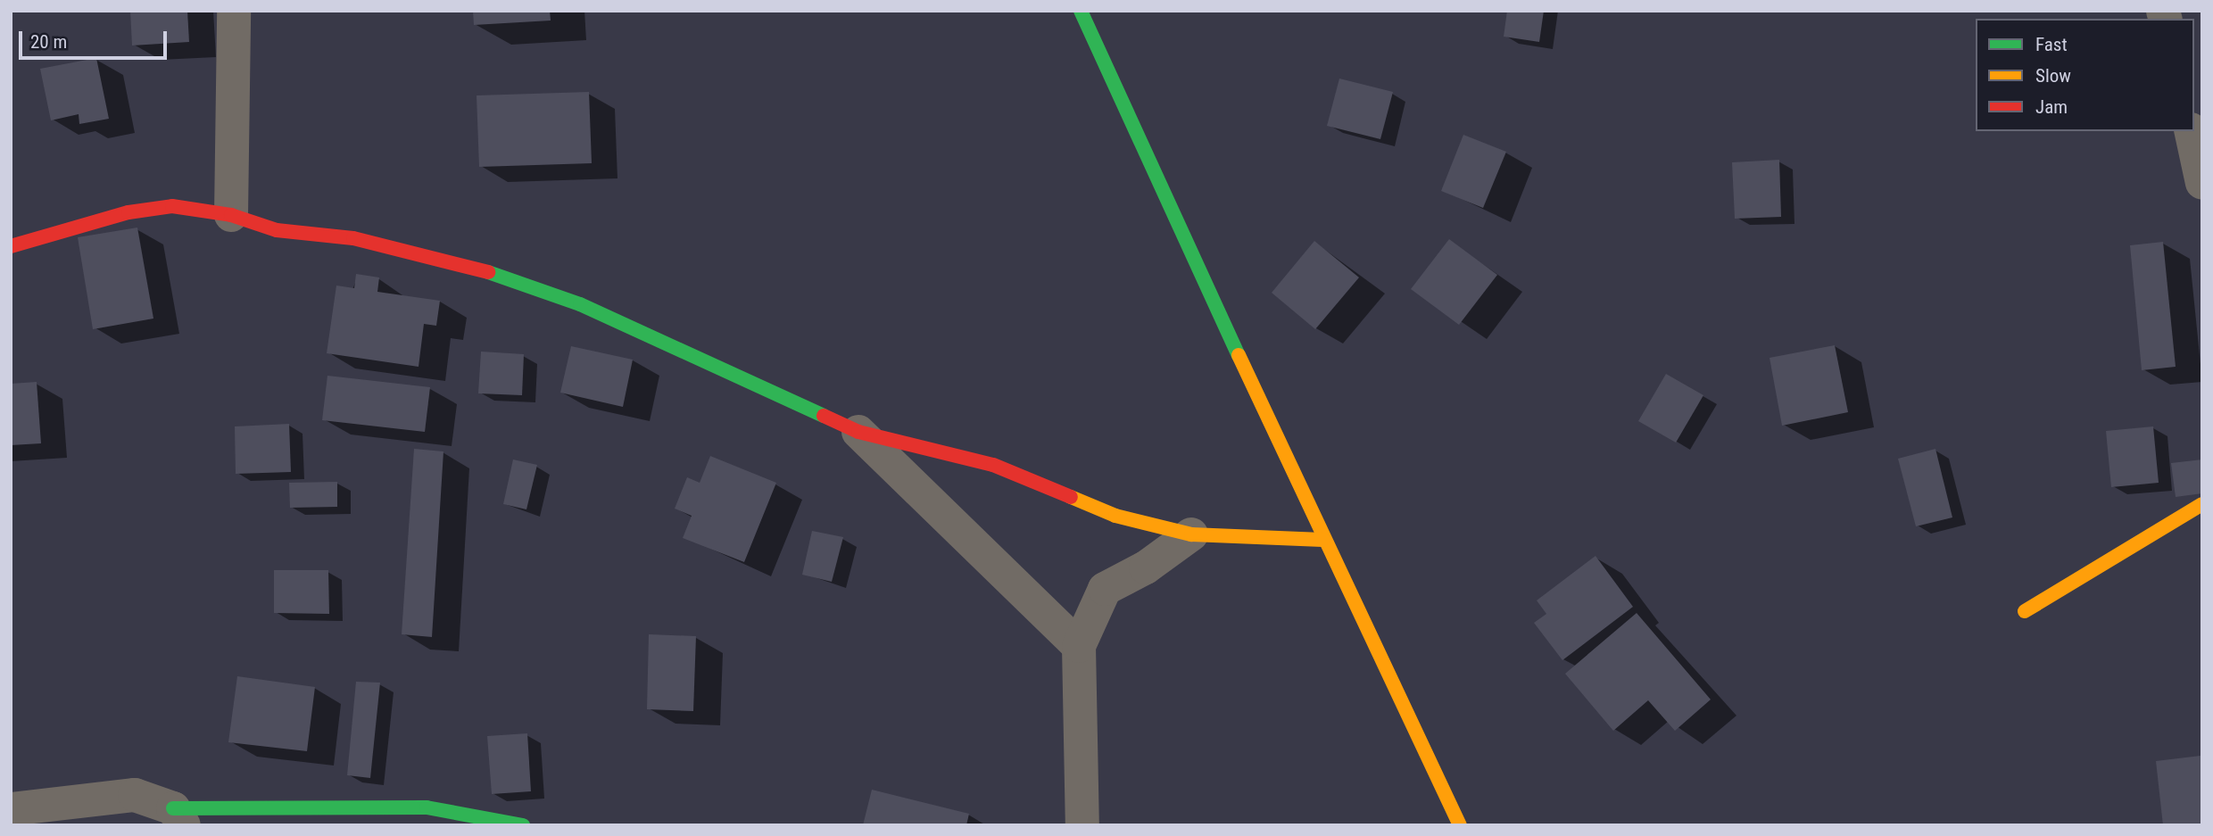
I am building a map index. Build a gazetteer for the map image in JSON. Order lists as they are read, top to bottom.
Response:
{
  "legend": ["Fast", "Slow", "Jam"],
  "scale_bar": "20 m"
}
